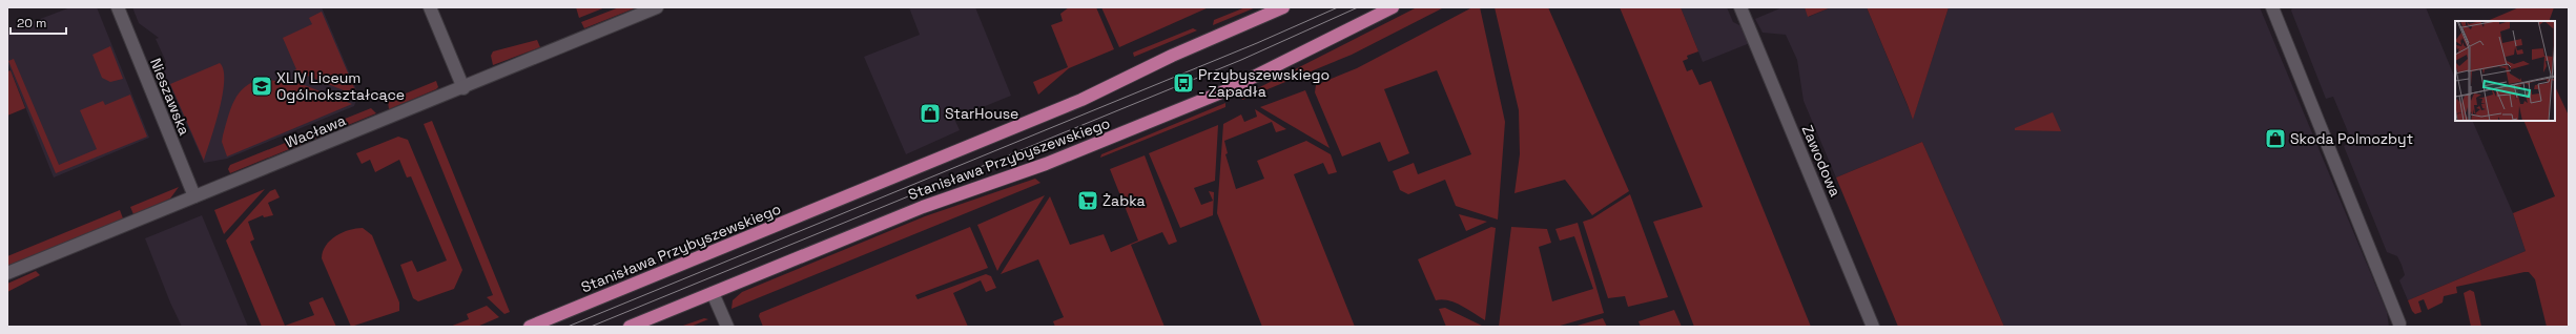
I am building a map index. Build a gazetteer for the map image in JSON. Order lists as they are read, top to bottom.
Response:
{
  "streets": {
    "main road": ["Stanisława Przybyszewskiego"],
    "street": ["Nieszawska", "Wacława", "Zawodowa"]
  },
  "crossings": [
    ["Nieszawska", "Wacława"]
  ],
  "places": {
    "bus stop": ["Przybyszewskiego - Zapadła"],
    "school or university": ["XLIV Liceum Ogólnokształcące"],
    "shop": ["StarHouse", "Skoda Polmozbyt"],
    "supermarket": ["Żabka"]
  },
  "scale_bar": "20 m"
}
